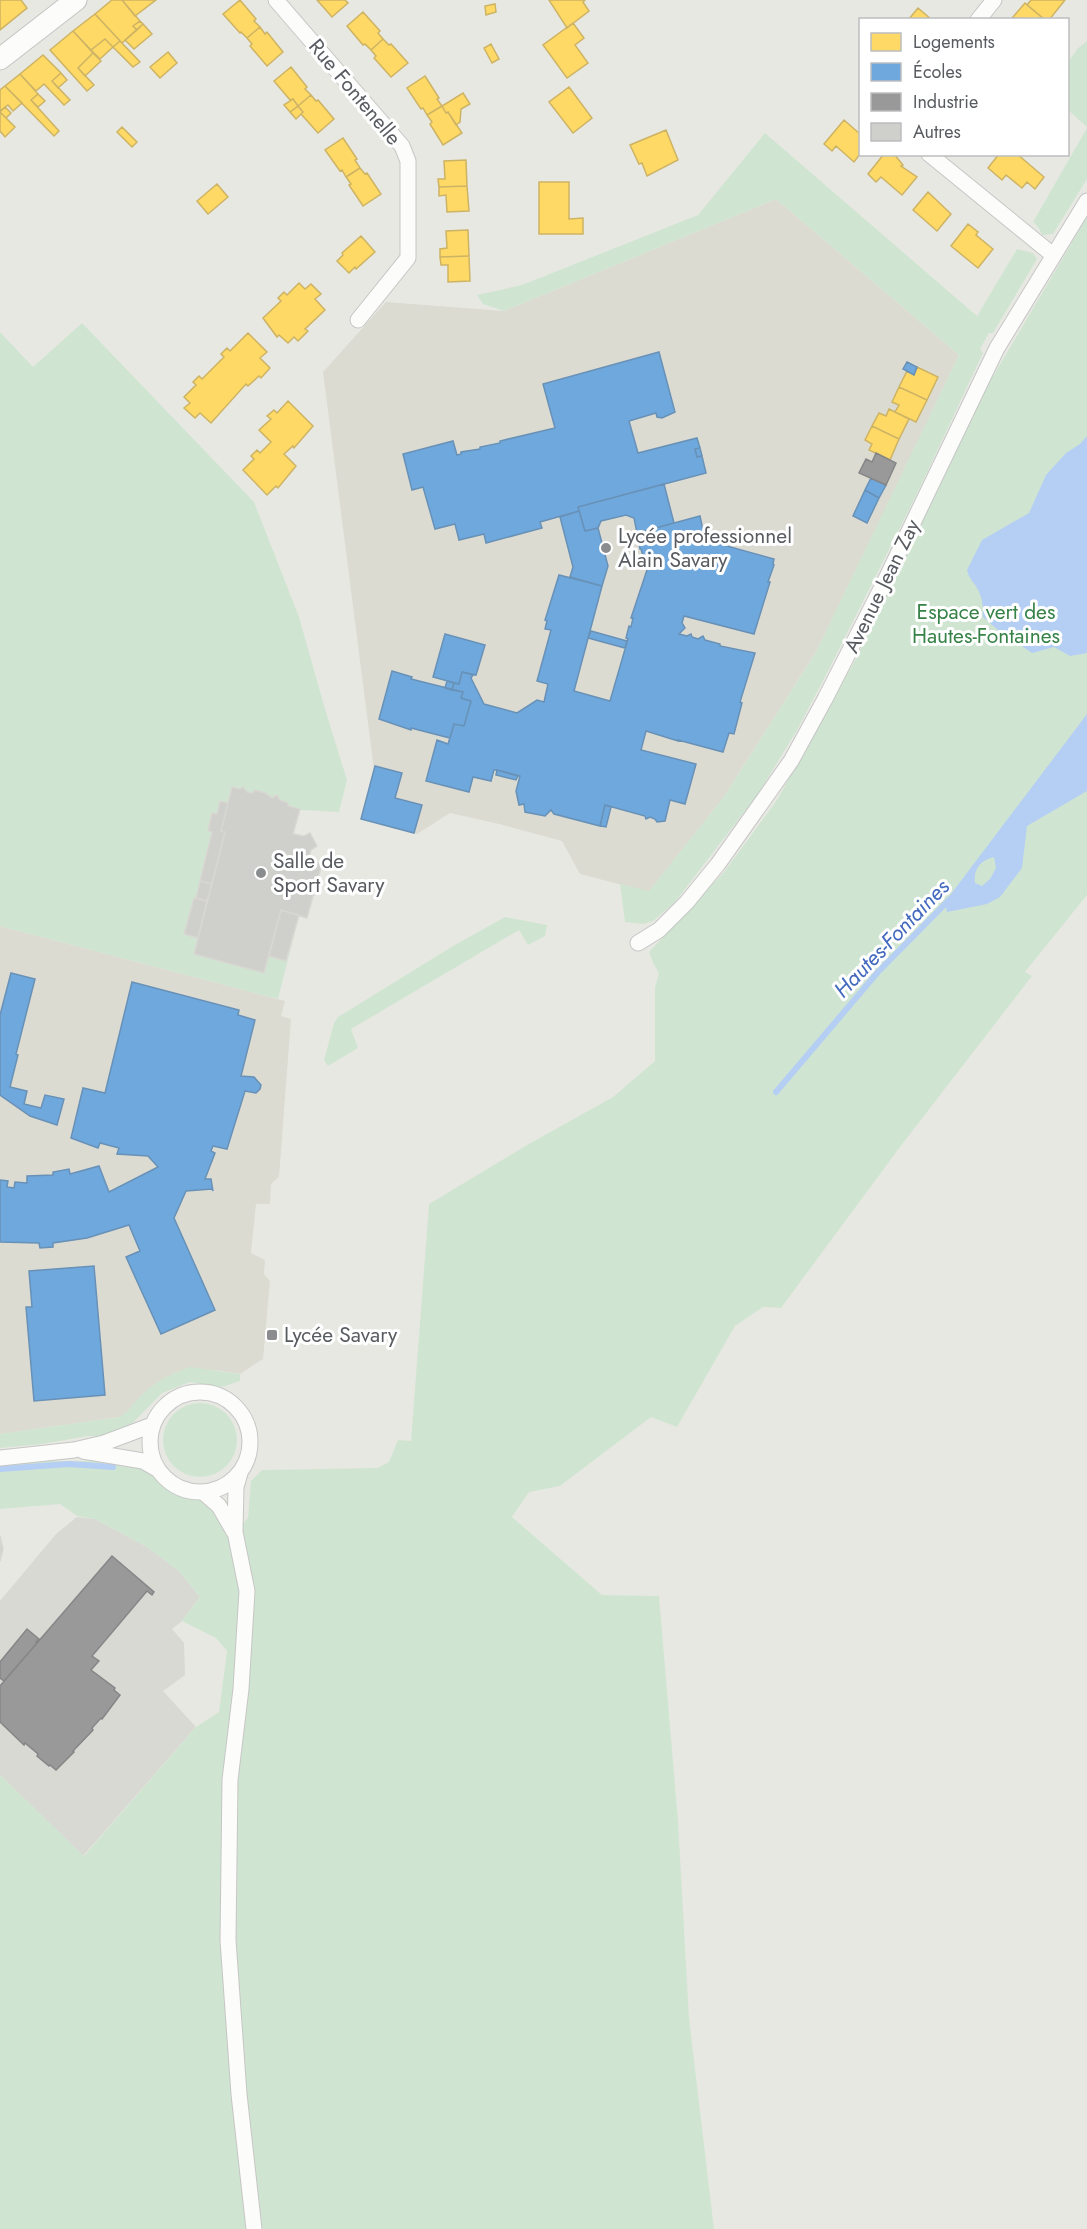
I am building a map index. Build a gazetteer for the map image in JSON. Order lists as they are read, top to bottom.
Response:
{
  "streets": {
    "street": ["Rue Fontenelle", "Avenue Jean Zay"]
  },
  "water": ["Hautes-Fontaines"],
  "parks": ["Espace vert des Hautes-Fontaines"],
  "places": {
    "other": ["Lycée professionnel Alain Savary", "Salle de Sport Savary"],
    "transit": ["Lycée Savary"]
  },
  "legend": [
    "Logements",
    "Écoles",
    "Industrie",
    "Autres"
  ]
}
